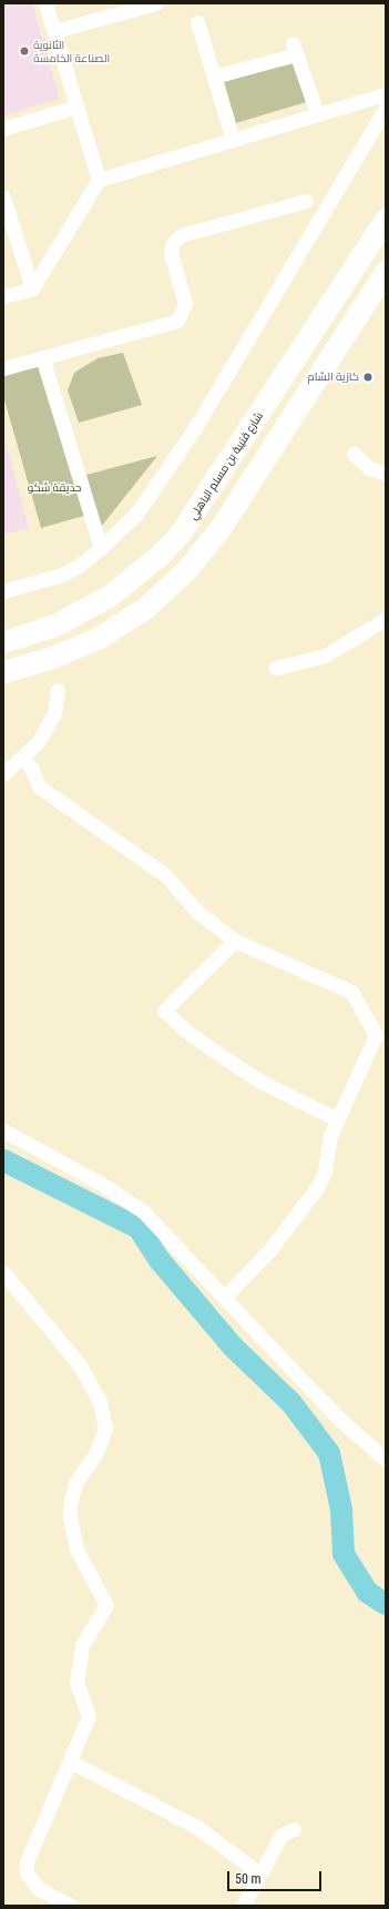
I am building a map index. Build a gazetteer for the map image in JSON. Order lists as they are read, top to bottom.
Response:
{
  "streets": {
    "main road": ["شارع قتيبة بن مسلم الباهلي"]
  },
  "parks": ["حديقة شكو"],
  "places": ["الثانوية الصناعة الخامسة", "كازية الشام"],
  "scale_bar": "50 m"
}
